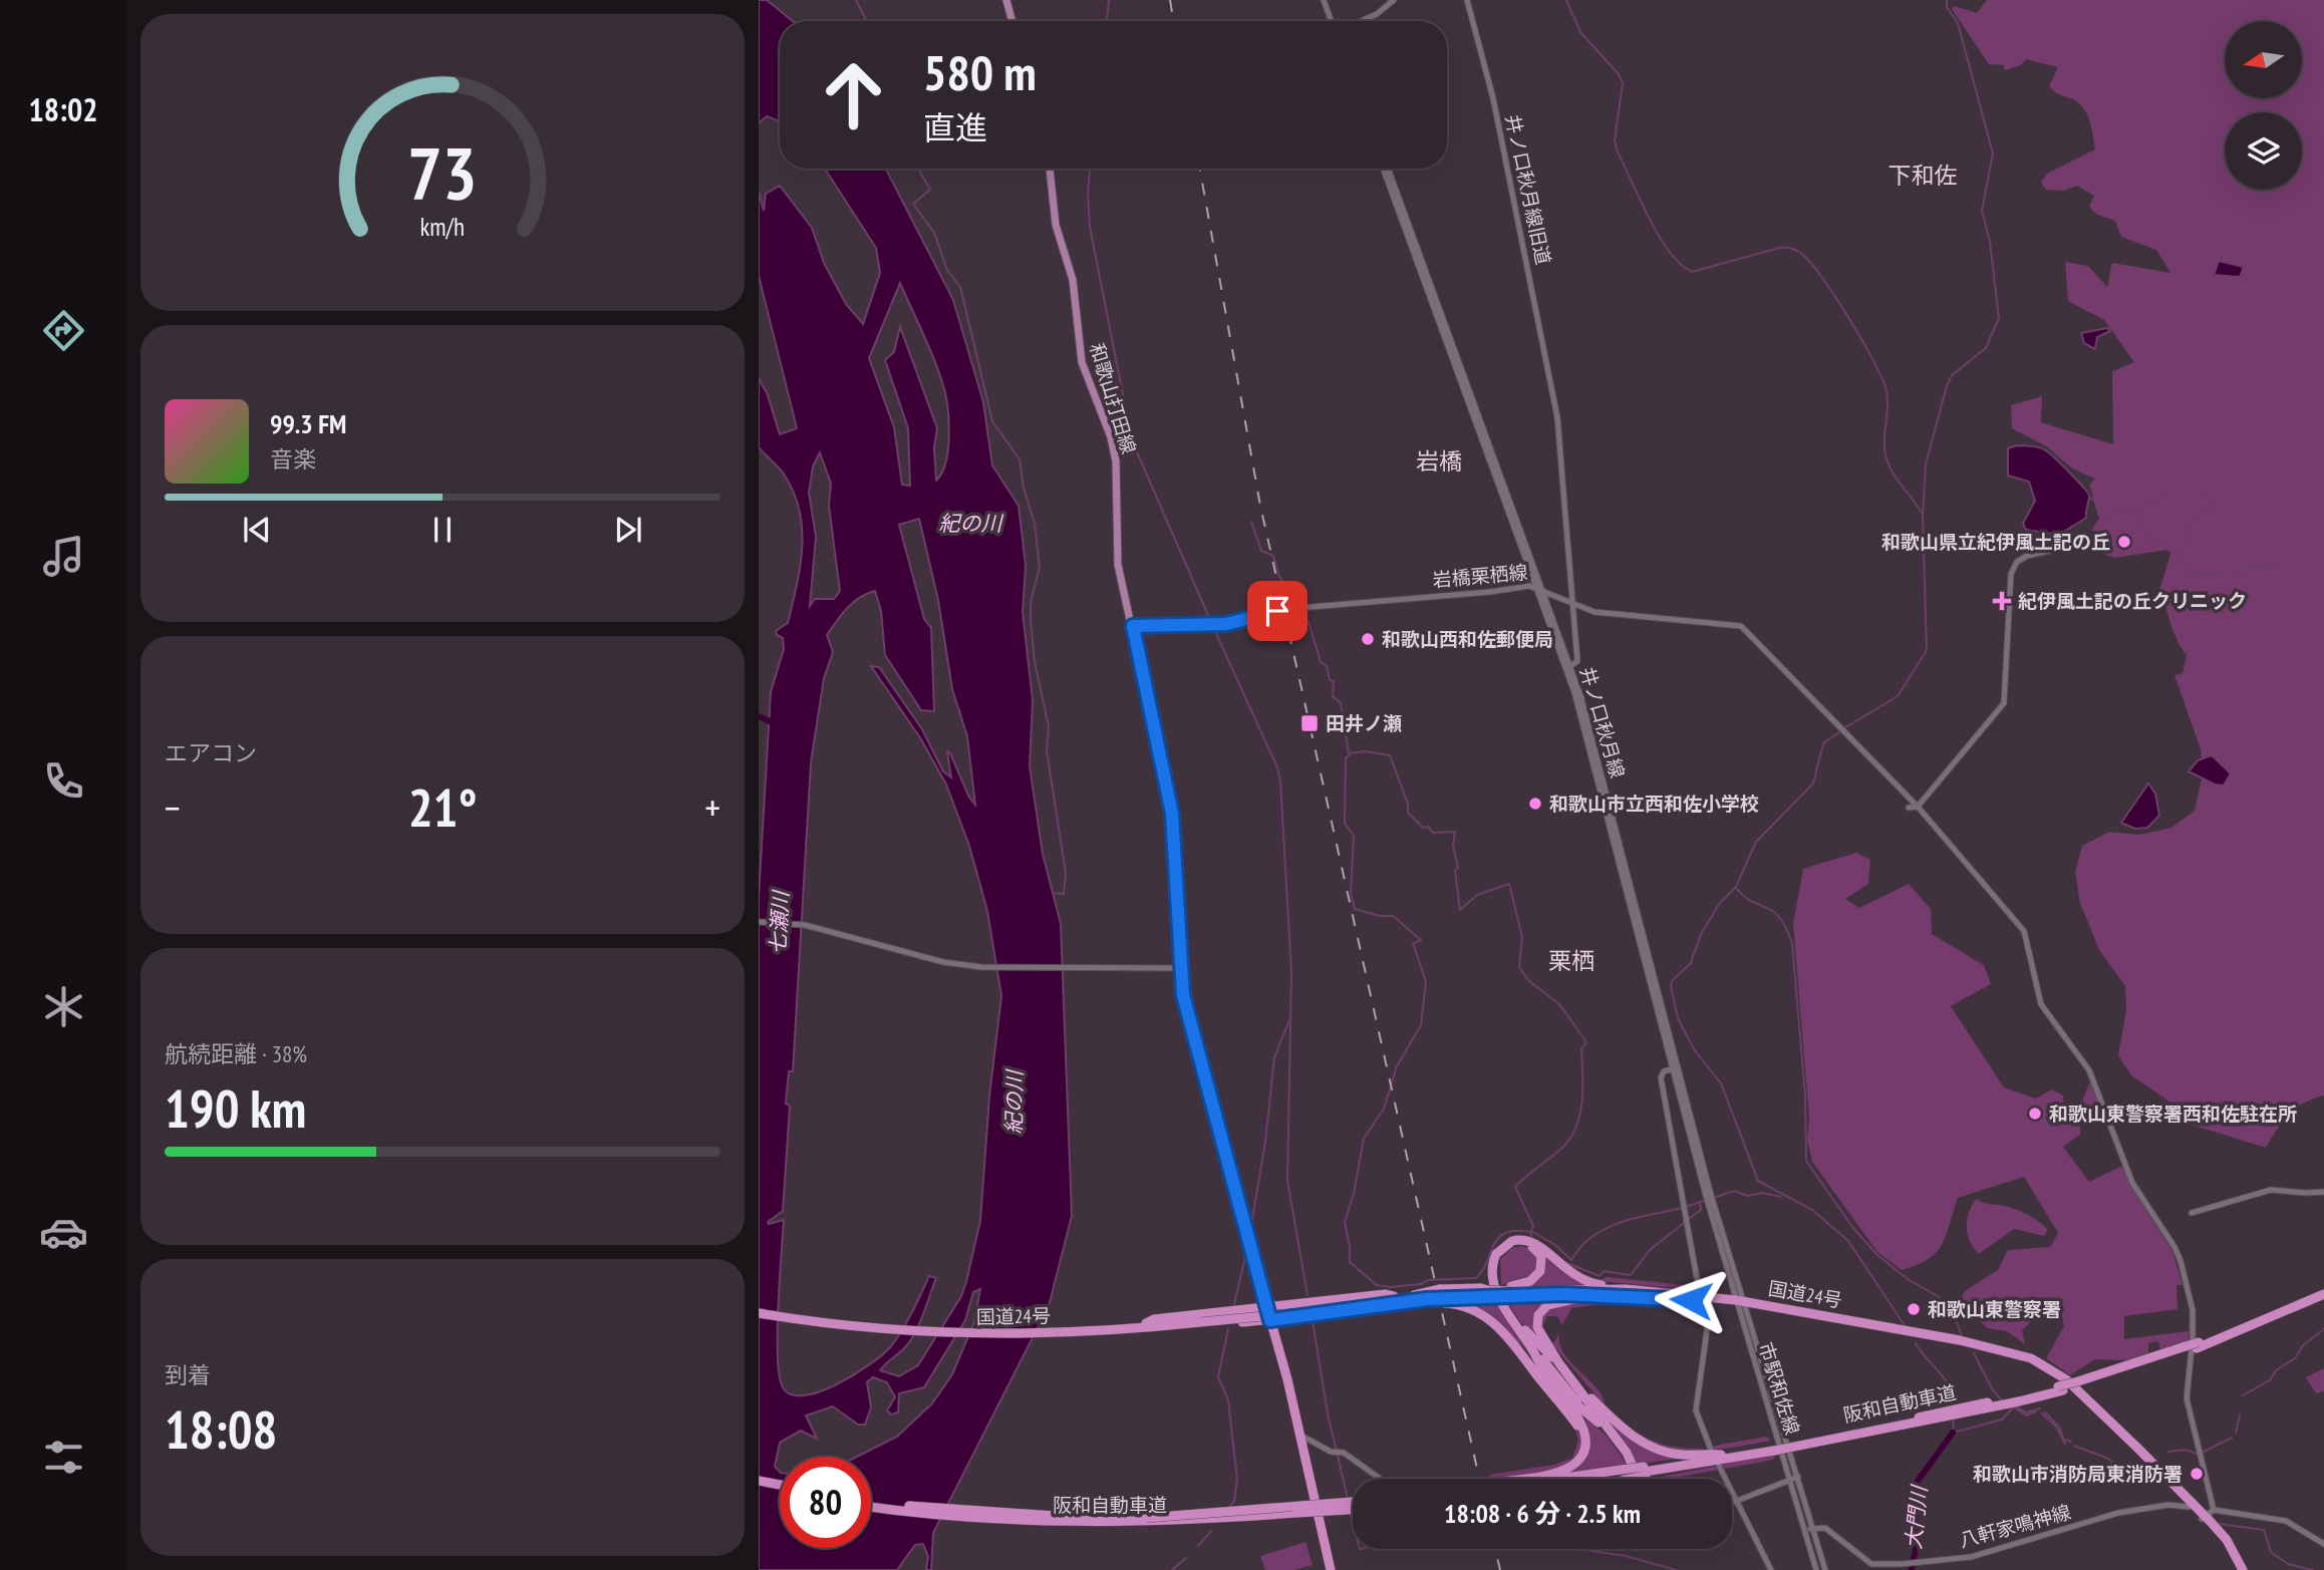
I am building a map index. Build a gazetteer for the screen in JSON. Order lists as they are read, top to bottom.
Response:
{
  "streets": {
    "highway": ["国道24号", "阪和自動車道"],
    "main road": [
      "井ノ口秋月線旧道",
      "和歌山打田線",
      "岩橋栗栖線",
      "井ノ口秋月線",
      "市駅和佐線",
      "八軒家鳴神線"
    ]
  },
  "crossings": [
    ["井ノ口秋月線旧道", "岩橋栗栖線"],
    ["井ノ口秋月線旧道", "井ノ口秋月線"],
    ["和歌山打田線", "岩橋栗栖線"],
    ["岩橋栗栖線", "井ノ口秋月線"],
    ["井ノ口秋月線", "国道24号"],
    ["井ノ口秋月線", "市駅和佐線"],
    ["国道24号", "市駅和佐線"],
    ["国道24号", "八軒家鳴神線"]
  ],
  "districts": ["下和佐", "岩橋", "栗栖"],
  "water": ["紀の川", "七瀬川", "大門川"],
  "places": {
    "other": [
      "和歌山県立紀伊風土記の丘",
      "和歌山西和佐郵便局",
      "和歌山市立西和佐小学校",
      "和歌山東警察署西和佐駐在所",
      "和歌山東警察署",
      "和歌山市消防局東消防署"
    ],
    "health": ["紀伊風土記の丘クリニック"],
    "transit": ["田井ノ瀬"]
  },
  "north": "left",
  "page": {
    "tabs": "18:02",
    "turn": ["580 m", "直進"],
    "song": ["99.3 FM", "音楽"],
    "tile": [
      "エアコン",
      ["航続距離 · 38%", "190 km"],
      ["到着", "18:08"]
    ],
    "heat": ["−", "21°", "+"],
    "limit": "80",
    "trip": "18:08 · 6 分 · 2.5 km",
    "gauge": ["73", "km/h"]
  }
}
